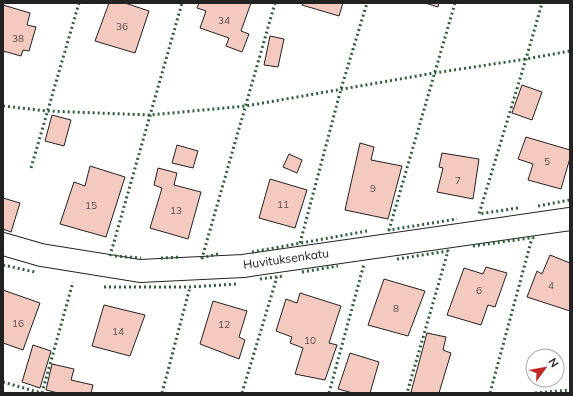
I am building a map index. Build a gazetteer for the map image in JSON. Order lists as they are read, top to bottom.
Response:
{
  "streets": {
    "street": ["Huvituksenkatu"]
  },
  "house_numbers": [
    "34",
    "36",
    "38",
    "5",
    "7",
    "9",
    "11",
    "15",
    "13",
    "4",
    "6",
    "8",
    "16",
    "12",
    "14",
    "10"
  ],
  "north": "top right"
}
